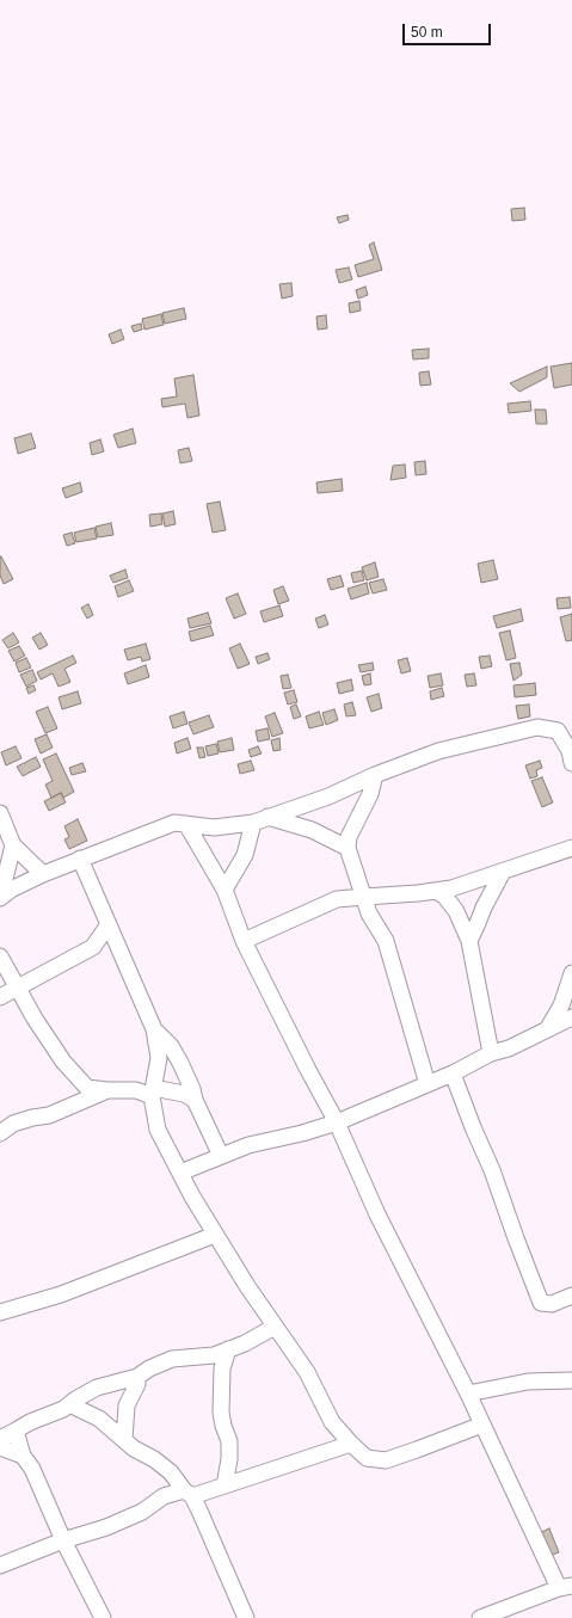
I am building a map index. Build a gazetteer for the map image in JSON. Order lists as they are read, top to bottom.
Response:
{
  "scale_bar": "50 m"
}
